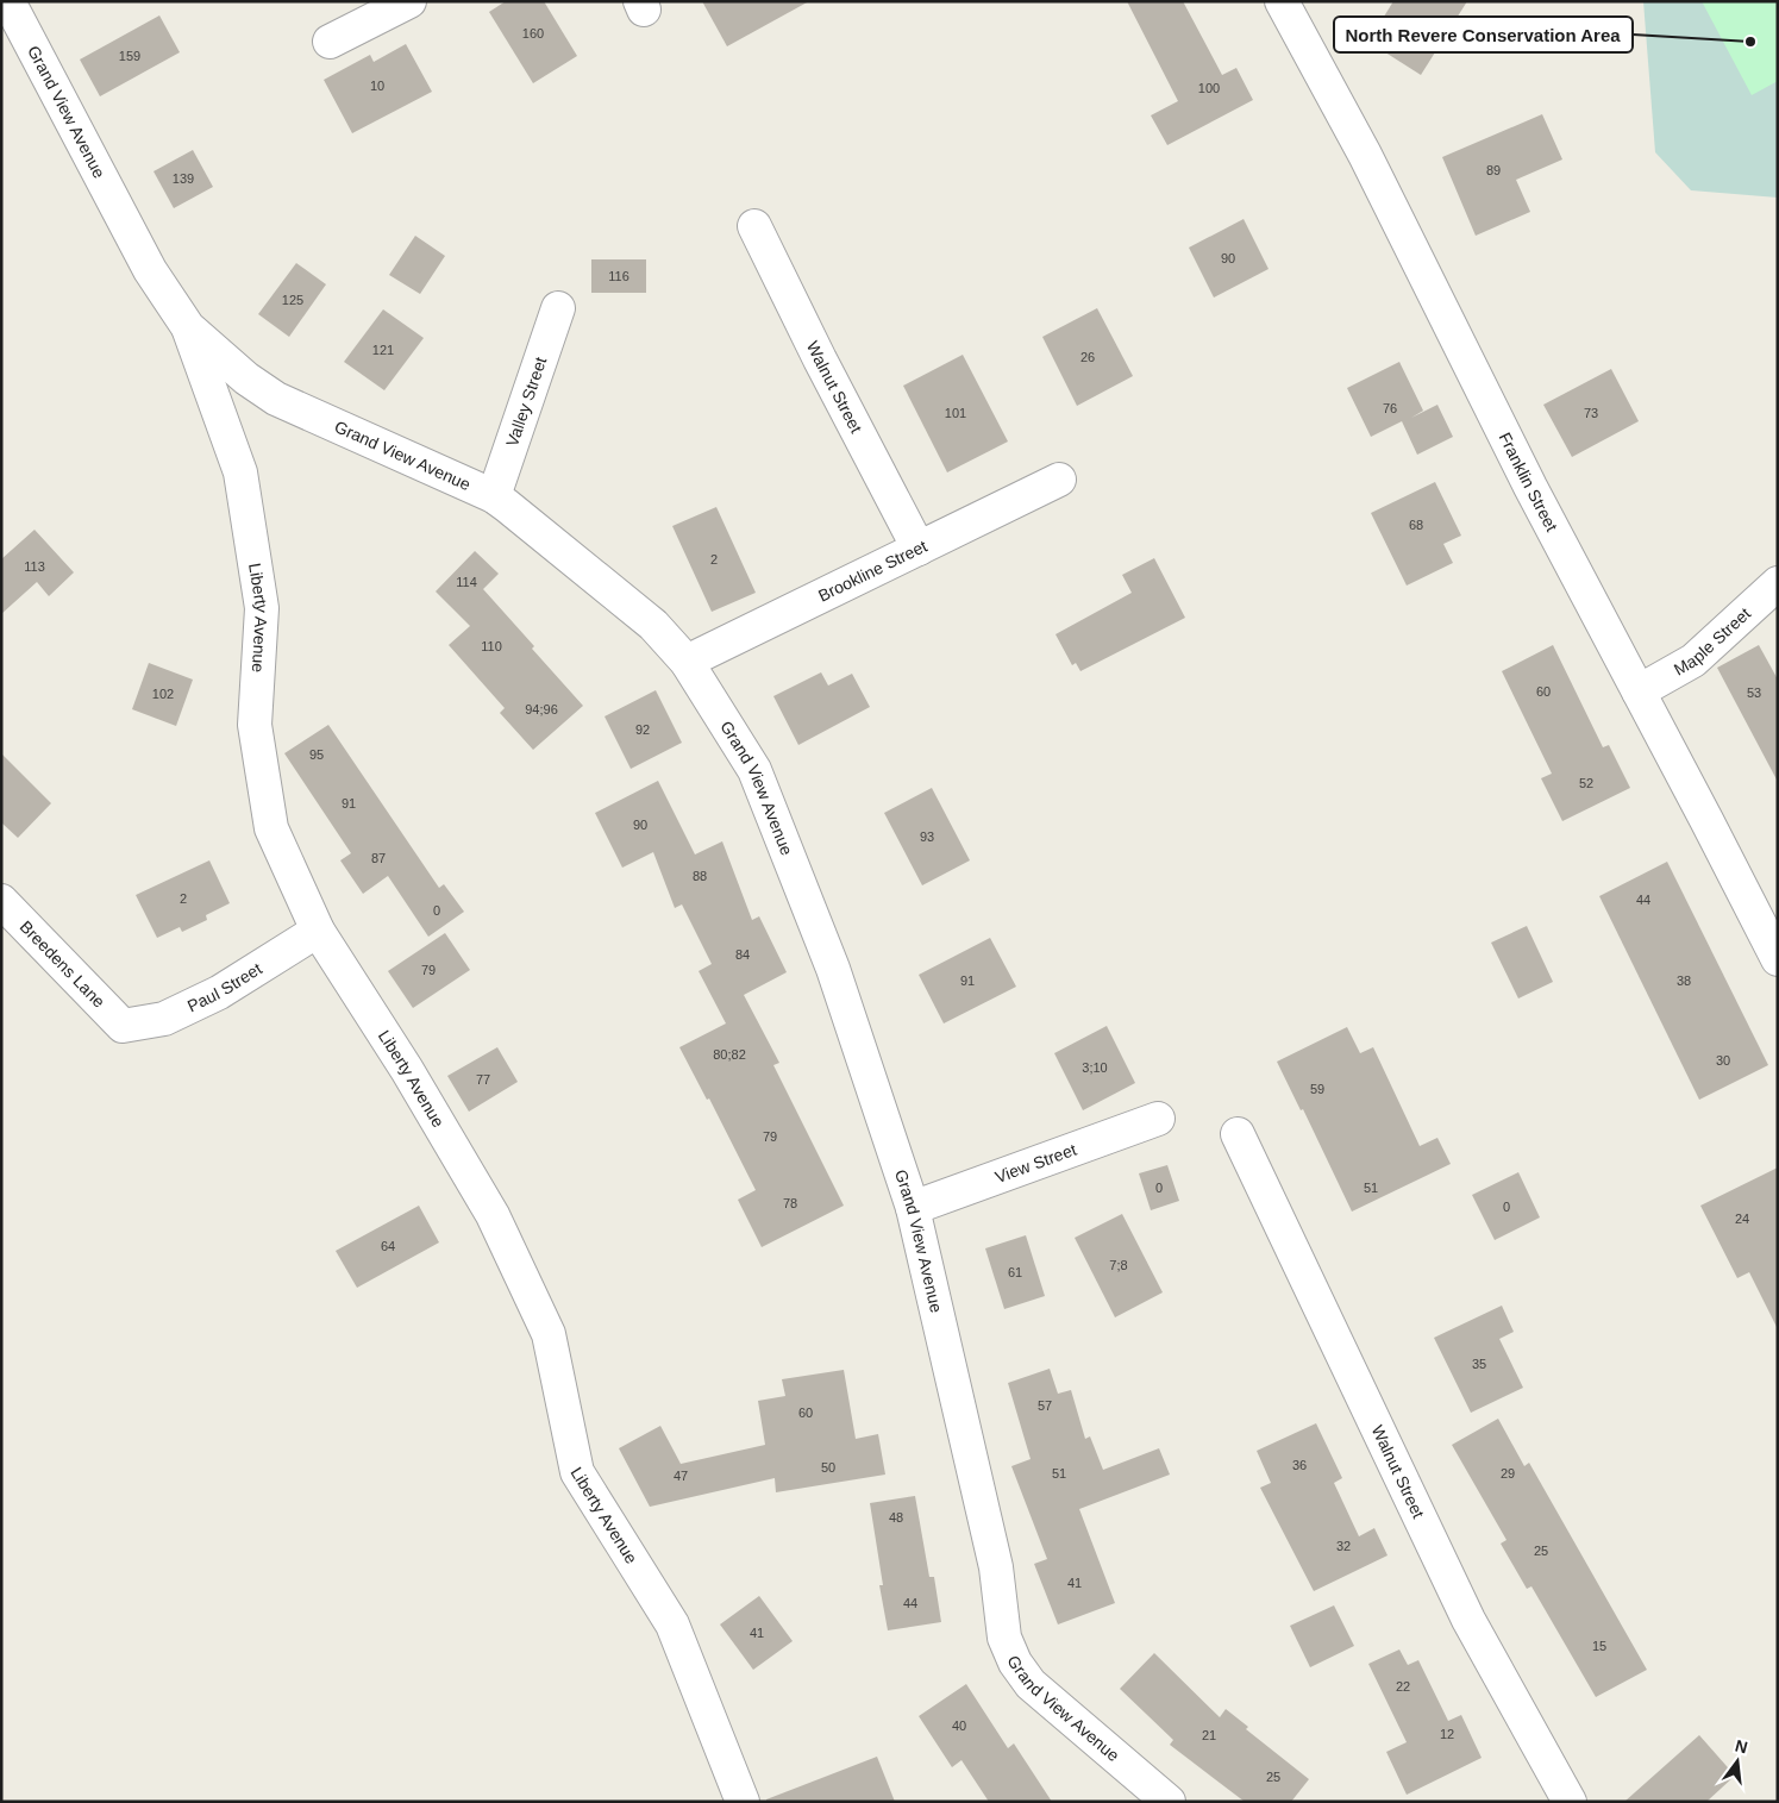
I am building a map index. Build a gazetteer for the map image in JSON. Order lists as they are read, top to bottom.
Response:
{
  "streets": {
    "street": [
      "Grand View Avenue",
      "Walnut Street",
      "Valley Street",
      "Franklin Street",
      "Brookline Street",
      "Liberty Avenue",
      "Maple Street",
      "Breedens Lane",
      "Paul Street",
      "View Street"
    ]
  },
  "crossings": [
    ["Grand View Avenue", "Valley Street"],
    ["Grand View Avenue", "Brookline Street"],
    ["Grand View Avenue", "Liberty Avenue"],
    ["Grand View Avenue", "View Street"],
    ["Walnut Street", "Brookline Street"],
    ["Franklin Street", "Maple Street"],
    ["Liberty Avenue", "Paul Street"],
    ["Breedens Lane", "Paul Street"]
  ],
  "places": ["North Revere Conservation Area"],
  "house_numbers": [
    "160",
    "159",
    "10",
    "100",
    "89",
    "139",
    "90",
    "116",
    "125",
    "121",
    "26",
    "76",
    "101",
    "73",
    "68",
    "2",
    "113",
    "114",
    "110",
    "60",
    "53",
    "102",
    "94;96",
    "92",
    "95",
    "52",
    "91",
    "90",
    "93",
    "87",
    "88",
    "2",
    "44",
    "0",
    "84",
    "79",
    "91",
    "38",
    "80;82",
    "30",
    "3;10",
    "77",
    "59",
    "79",
    "0",
    "51",
    "78",
    "0",
    "24",
    "64",
    "7;8",
    "61",
    "35",
    "57",
    "60",
    "36",
    "50",
    "51",
    "29",
    "47",
    "48",
    "32",
    "25",
    "41",
    "44",
    "41",
    "15",
    "22",
    "40",
    "12",
    "21",
    "25"
  ],
  "north": "top"
}
